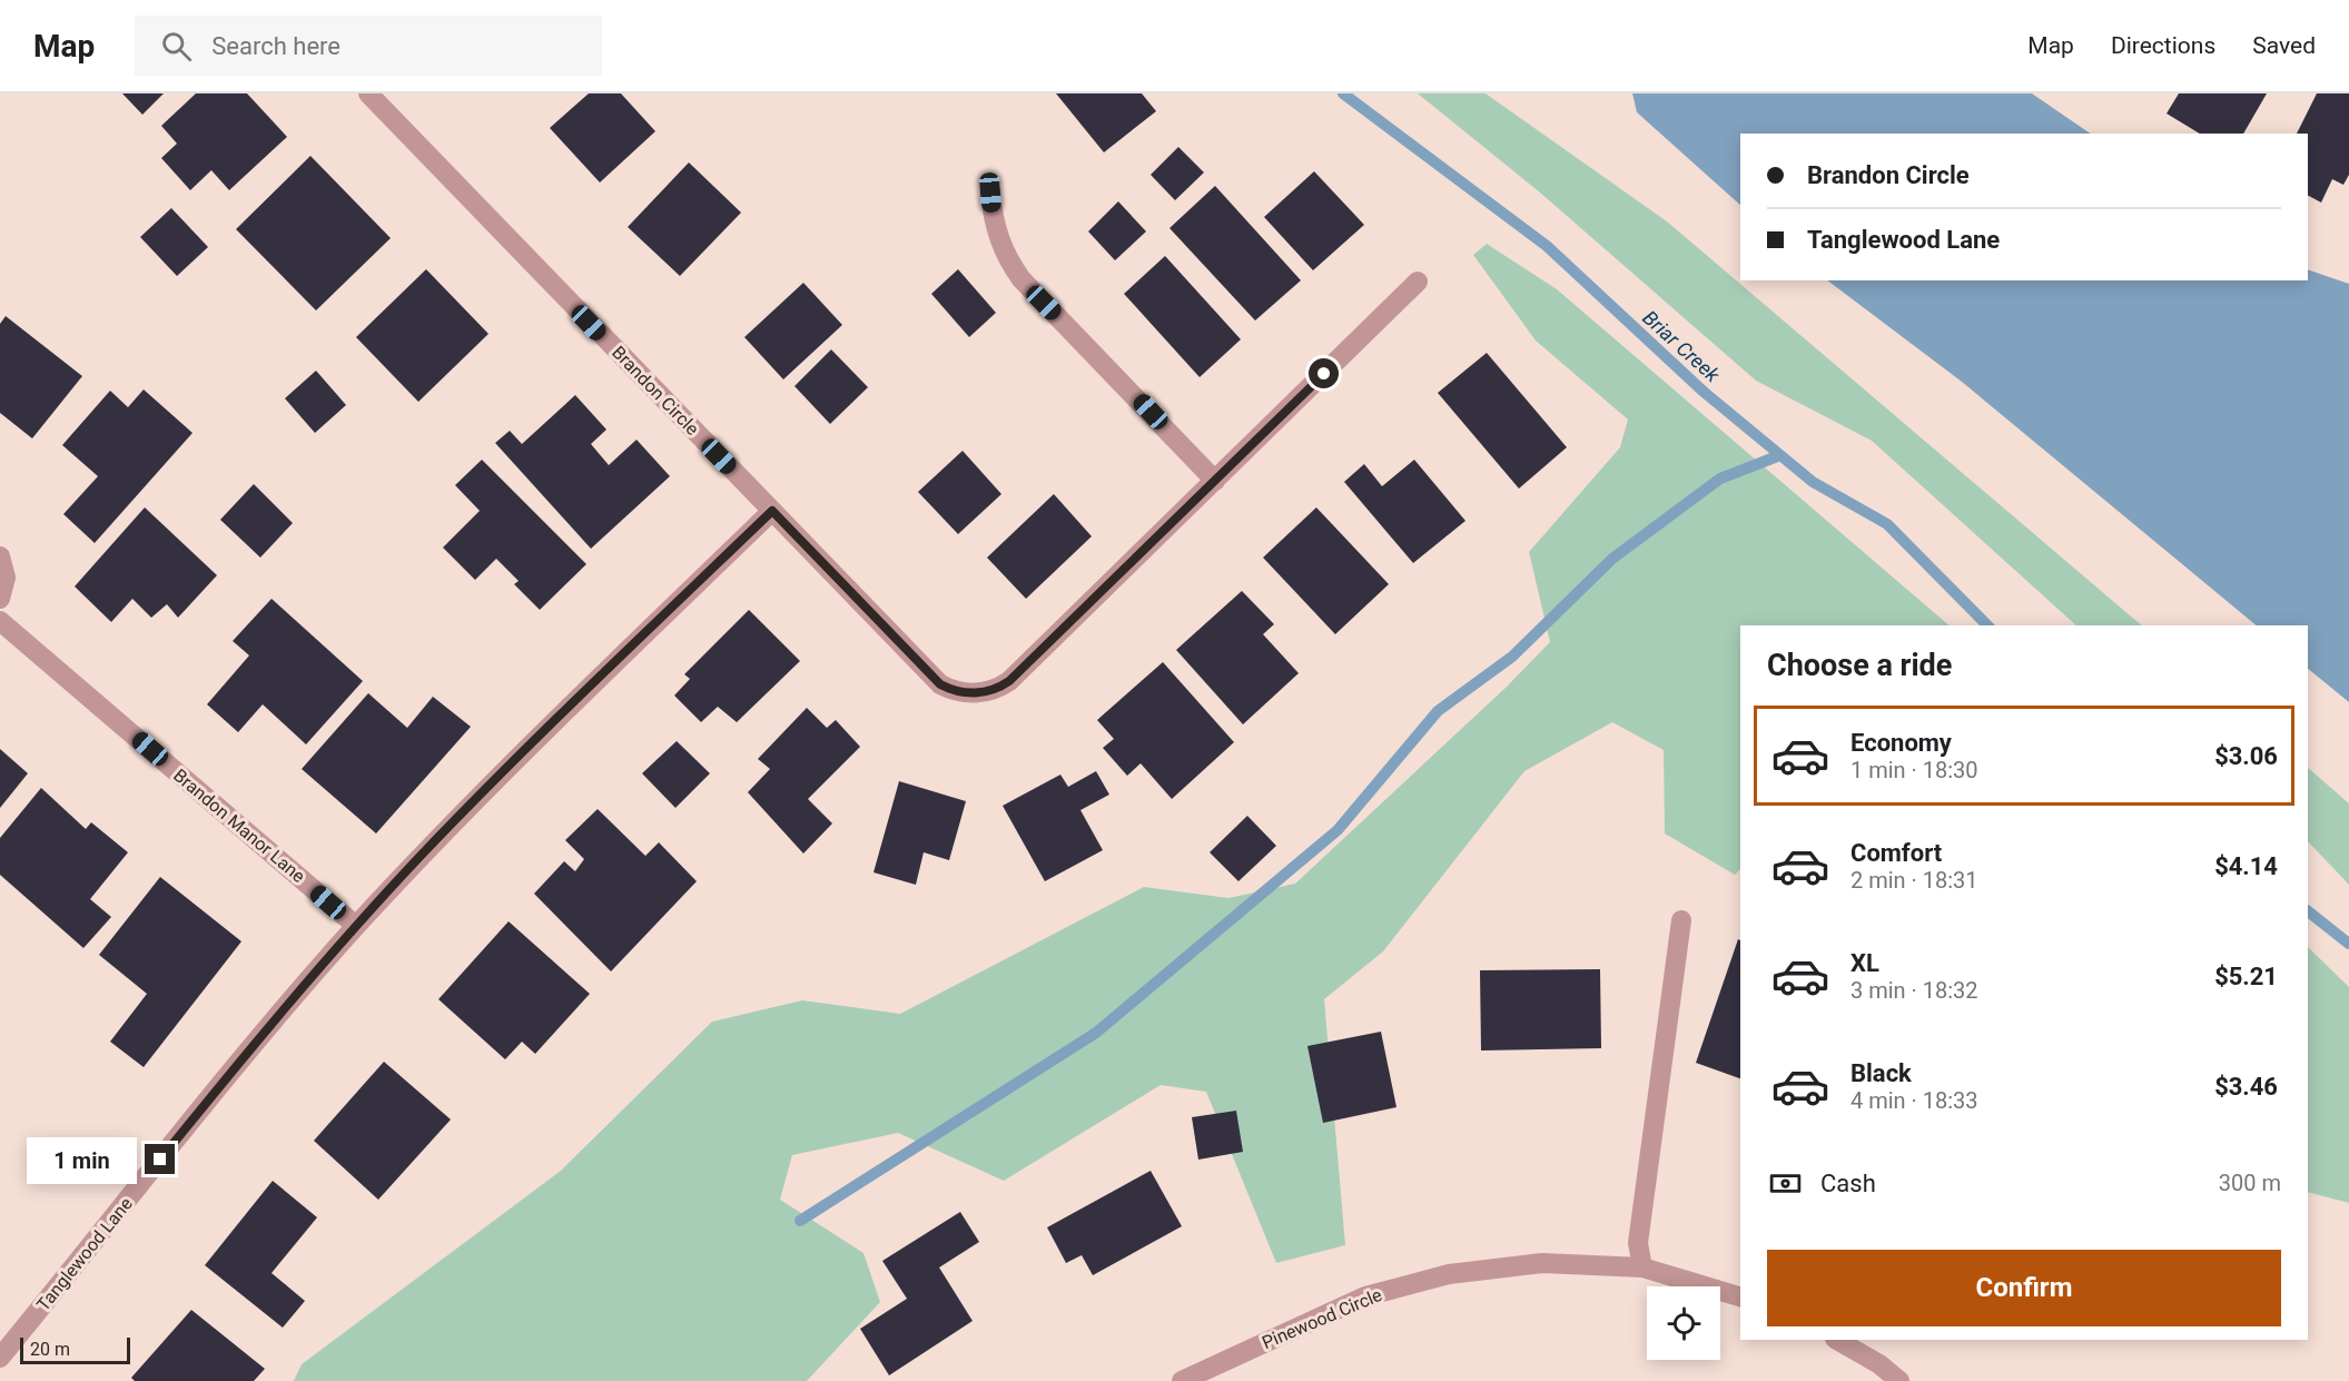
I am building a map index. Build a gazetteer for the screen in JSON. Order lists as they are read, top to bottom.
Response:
{
  "streets": {
    "street": [
      "Brandon Circle",
      "Brandon Manor Lane",
      "Tanglewood Lane",
      "Pinewood Circle"
    ]
  },
  "crossings": [
    ["Brandon Circle", "Tanglewood Lane"],
    ["Brandon Manor Lane", "Tanglewood Lane"]
  ],
  "water": ["Briar Creek"],
  "scale_bar": "20 m",
  "page": {
    "header": "Map",
    "search": "Search here",
    "nav": ["Map", "Directions", "Saved"],
    "banner": ["Brandon Circle", "Tanglewood Lane"],
    "heading": "Choose a ride",
    "list": [
      {
        "name": "Economy",
        "note": "1 min · 18:30",
        "value": "$3.06"
      },
      {
        "name": "Comfort",
        "note": "2 min · 18:31",
        "value": "$4.14"
      },
      {
        "name": "XL",
        "note": "3 min · 18:32",
        "value": "$5.21"
      },
      {
        "name": "Black",
        "note": "4 min · 18:33",
        "value": "$3.46"
      }
    ],
    "bubble": "1 min",
    "pay": ["Cash", "300 m"],
    "buttons": "Confirm",
    "scale": "20 m"
  }
}
